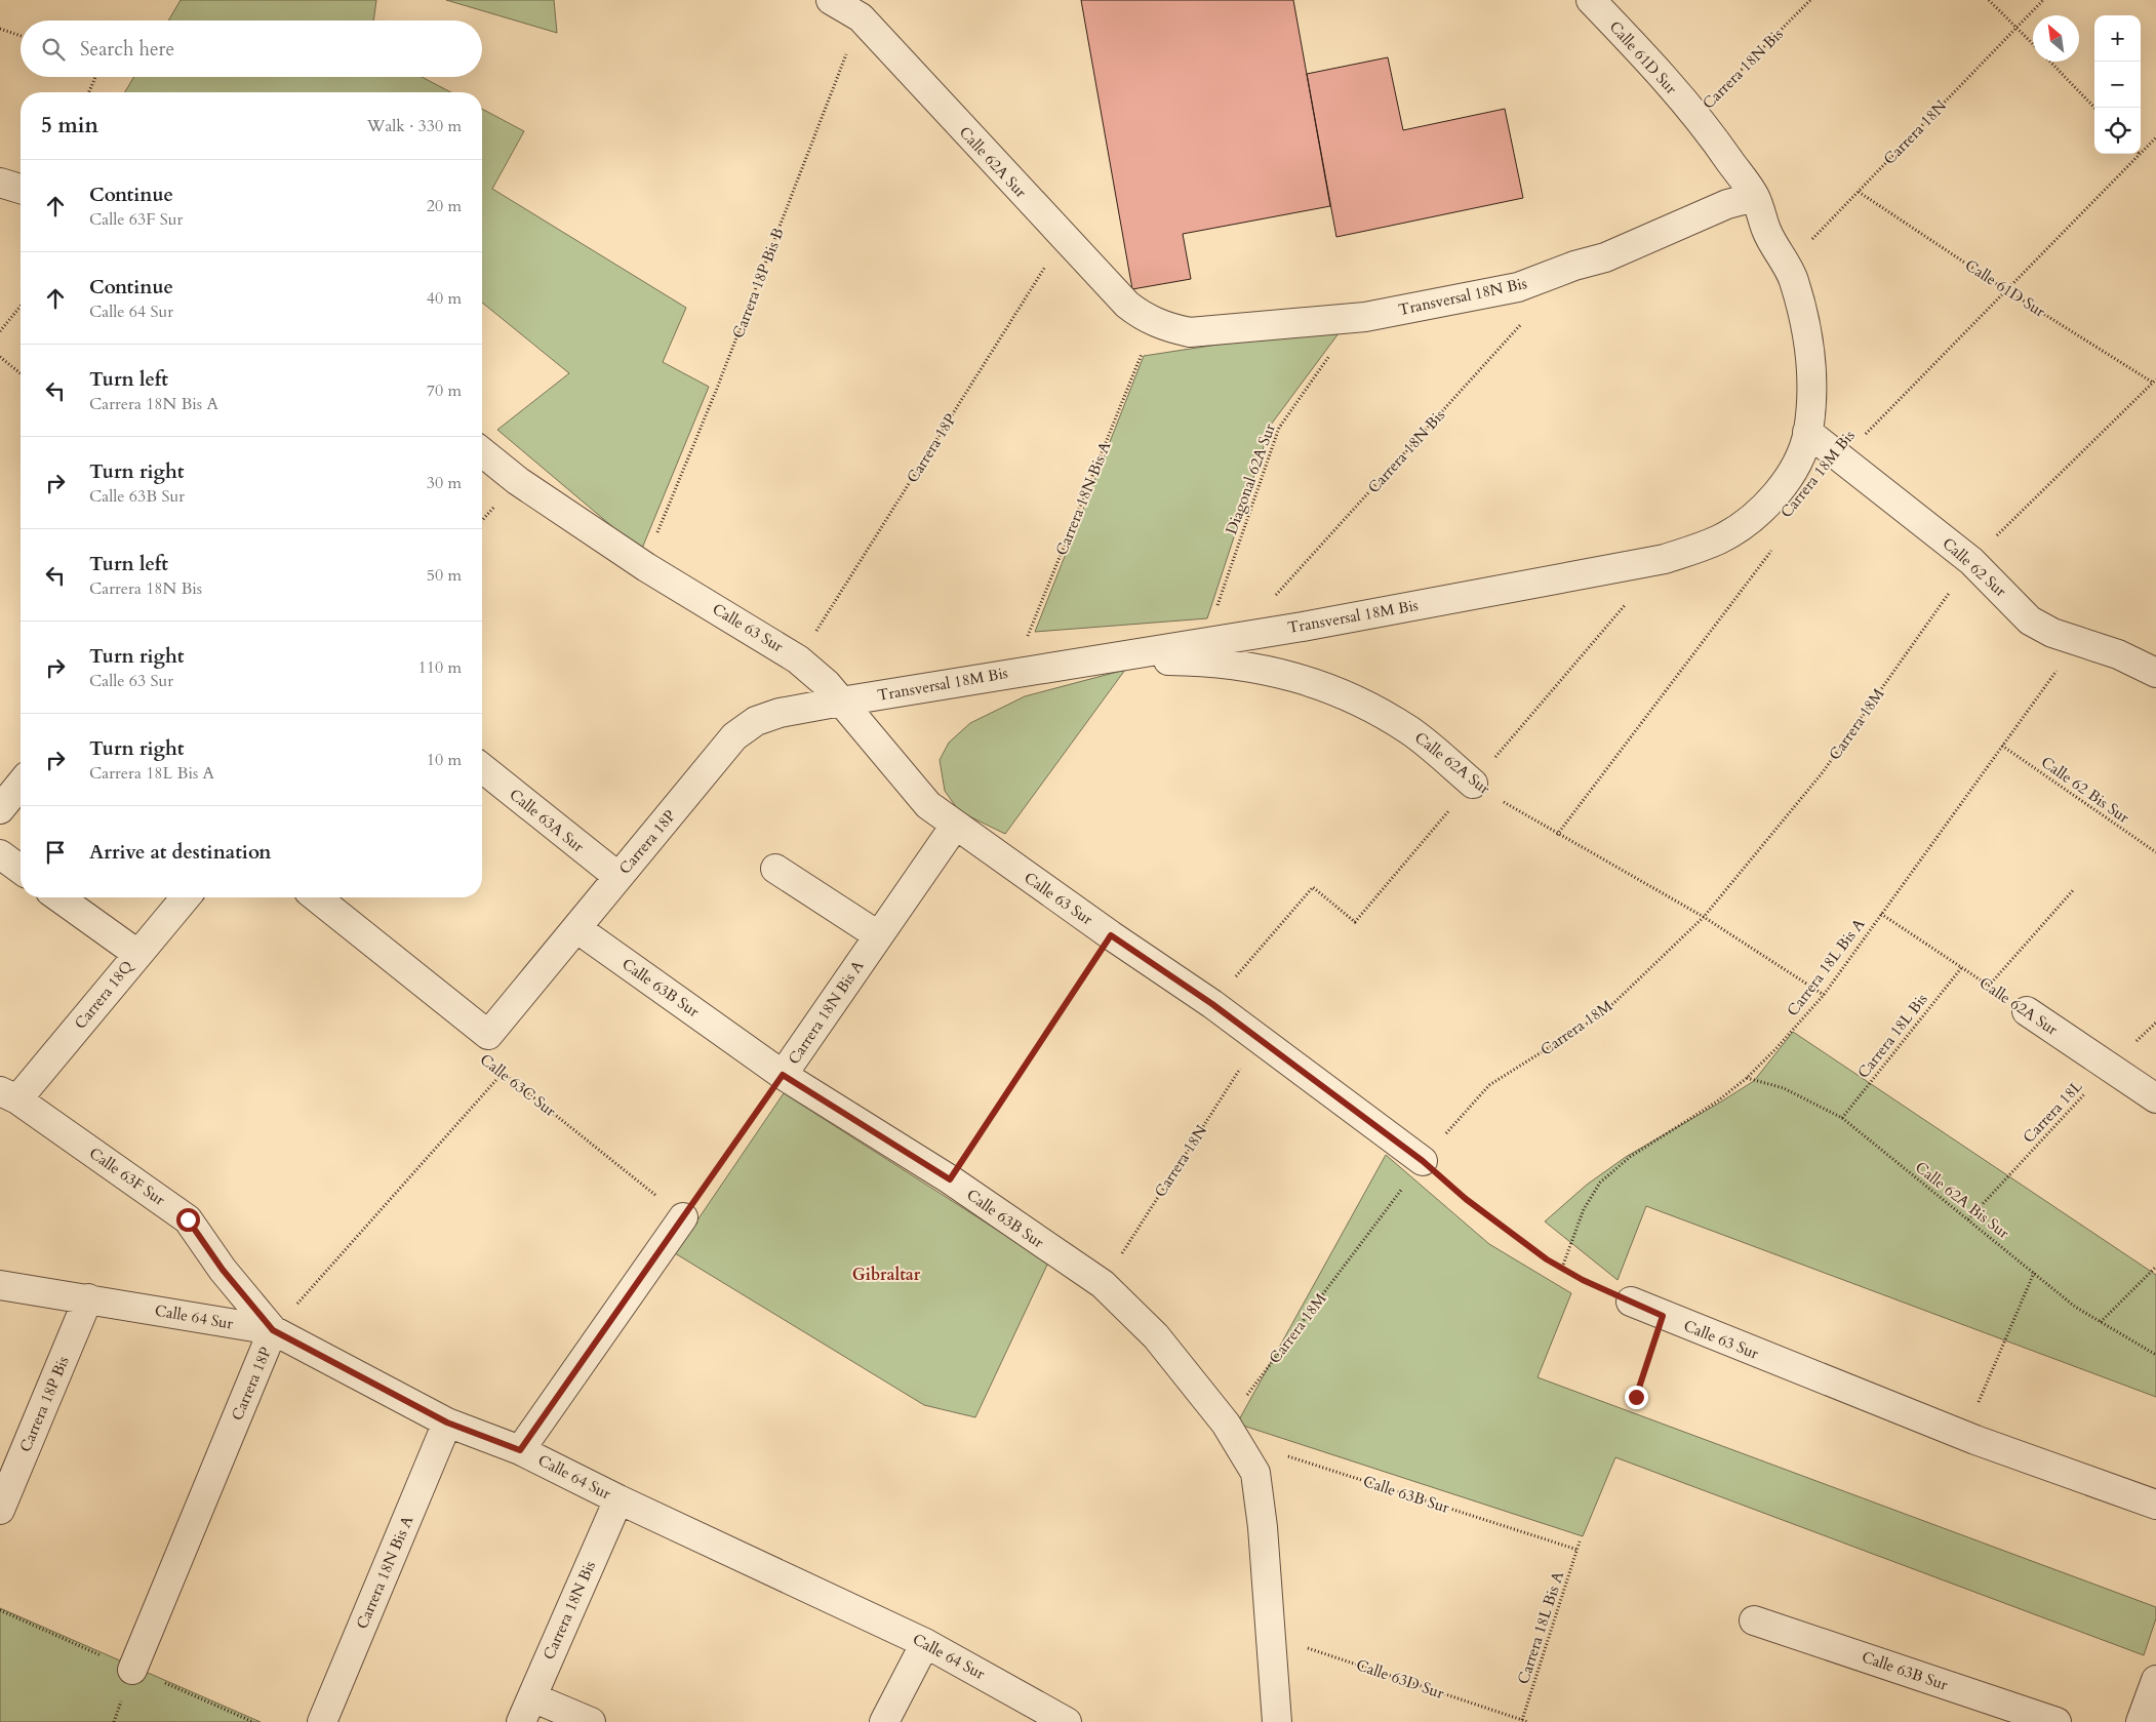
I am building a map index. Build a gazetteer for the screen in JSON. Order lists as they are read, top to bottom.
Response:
{
  "streets": {
    "street": [
      "Calle 61D Sur",
      "Carrera 18N Bis",
      "Calle 62A Sur",
      "Transversal 18N Bis",
      "Carrera 18P",
      "Carrera 18N Bis A",
      "Calle 62 Sur",
      "Transversal 18M Bis",
      "Calle 63 Sur",
      "Calle 63A Sur",
      "Calle 63B Sur",
      "Carrera 18Q",
      "Calle 63C Sur",
      "Calle 63F Sur",
      "Calle 64 Sur",
      "Carrera 18P Bis"
    ],
    "path": [
      "Carrera 18N",
      "Carrera 18P Bis B",
      "Carrera 18M Bis",
      "Diagonal 62A Sur",
      "Carrera 18M",
      "Calle 62 Bis Sur",
      "Carrera 18L Bis A",
      "Carrera 18L Bis",
      "Carrera 18L",
      "Calle 62A Bis Sur",
      "Calle 63D Sur"
    ]
  },
  "crossings": [
    ["Calle 61D Sur", "Carrera 18N Bis"],
    ["Calle 61D Sur", "Carrera 18N"],
    ["Calle 61D Sur", "Transversal 18N Bis"],
    ["Calle 61D Sur", "Carrera 18M Bis"],
    ["Calle 61D Sur", "Transversal 18M Bis"],
    ["Calle 61D Sur", "Carrera 18M"],
    ["Carrera 18N Bis", "Transversal 18M Bis"],
    ["Carrera 18N Bis", "Calle 64 Sur"],
    ["Carrera 18N", "Transversal 18M Bis"],
    ["Carrera 18N", "Calle 63 Sur"],
    ["Carrera 18N", "Calle 63B Sur"],
    ["Calle 62A Sur", "Carrera 18P Bis B"],
    ["Calle 62A Sur", "Transversal 18N Bis"],
    ["Calle 62A Sur", "Carrera 18P"],
    ["Calle 62A Sur", "Carrera 18N Bis A"],
    ["Calle 62A Sur", "Transversal 18M Bis"],
    ["Calle 62A Sur", "Carrera 18M"],
    ["Calle 62A Sur", "Carrera 18L Bis A"],
    ["Calle 62A Sur", "Carrera 18L Bis"],
    ["Calle 62A Sur", "Carrera 18L"],
    ["Carrera 18P Bis B", "Calle 63 Sur"],
    ["Transversal 18N Bis", "Diagonal 62A Sur"],
    ["Transversal 18N Bis", "Carrera 18N Bis A"],
    ["Carrera 18P", "Transversal 18M Bis"],
    ["Carrera 18P", "Calle 63 Sur"],
    ["Carrera 18P", "Calle 63A Sur"],
    ["Carrera 18P", "Calle 63B Sur"],
    ["Carrera 18P", "Calle 63C Sur"],
    ["Carrera 18P", "Calle 63F Sur"],
    ["Carrera 18P", "Calle 64 Sur"],
    ["Carrera 18M Bis", "Calle 62 Sur"],
    ["Diagonal 62A Sur", "Transversal 18M Bis"],
    ["Carrera 18N Bis A", "Transversal 18M Bis"],
    ["Carrera 18N Bis A", "Calle 63 Sur"],
    ["Carrera 18N Bis A", "Calle 63B Sur"],
    ["Carrera 18N Bis A", "Calle 63C Sur"],
    ["Carrera 18N Bis A", "Calle 64 Sur"],
    ["Calle 62 Sur", "Transversal 18M Bis"],
    ["Calle 62 Sur", "Carrera 18M"],
    ["Calle 62 Sur", "Carrera 18L Bis A"],
    ["Transversal 18M Bis", "Calle 63 Sur"],
    ["Calle 63 Sur", "Carrera 18M"],
    ["Carrera 18M", "Calle 63B Sur"],
    ["Calle 62 Bis Sur", "Carrera 18L Bis A"],
    ["Carrera 18L Bis A", "Calle 63B Sur"],
    ["Carrera 18L Bis A", "Calle 62A Bis Sur"],
    ["Carrera 18L Bis A", "Calle 63D Sur"],
    ["Carrera 18Q", "Calle 63F Sur"],
    ["Carrera 18L Bis", "Calle 62A Bis Sur"],
    ["Carrera 18L", "Calle 62A Bis Sur"],
    ["Calle 63F Sur", "Calle 64 Sur"],
    ["Calle 64 Sur", "Carrera 18P Bis"]
  ],
  "districts": ["Gibraltar"],
  "north": "top left",
  "page": {
    "map_buttons": ["+", "−"],
    "search": "Search here",
    "heading": ["5 min", "Walk · 330 m"],
    "list": [
      ["Continue", "Calle 63F Sur", "20 m"],
      ["Continue", "Calle 64 Sur", "40 m"],
      ["Turn left", "Carrera 18N Bis A", "70 m"],
      ["Turn right", "Calle 63B Sur", "30 m"],
      ["Turn left", "Carrera 18N Bis", "50 m"],
      ["Turn right", "Calle 63 Sur", "110 m"],
      ["Turn right", "Carrera 18L Bis A", "10 m"],
      "Arrive at destination"
    ]
  }
}
